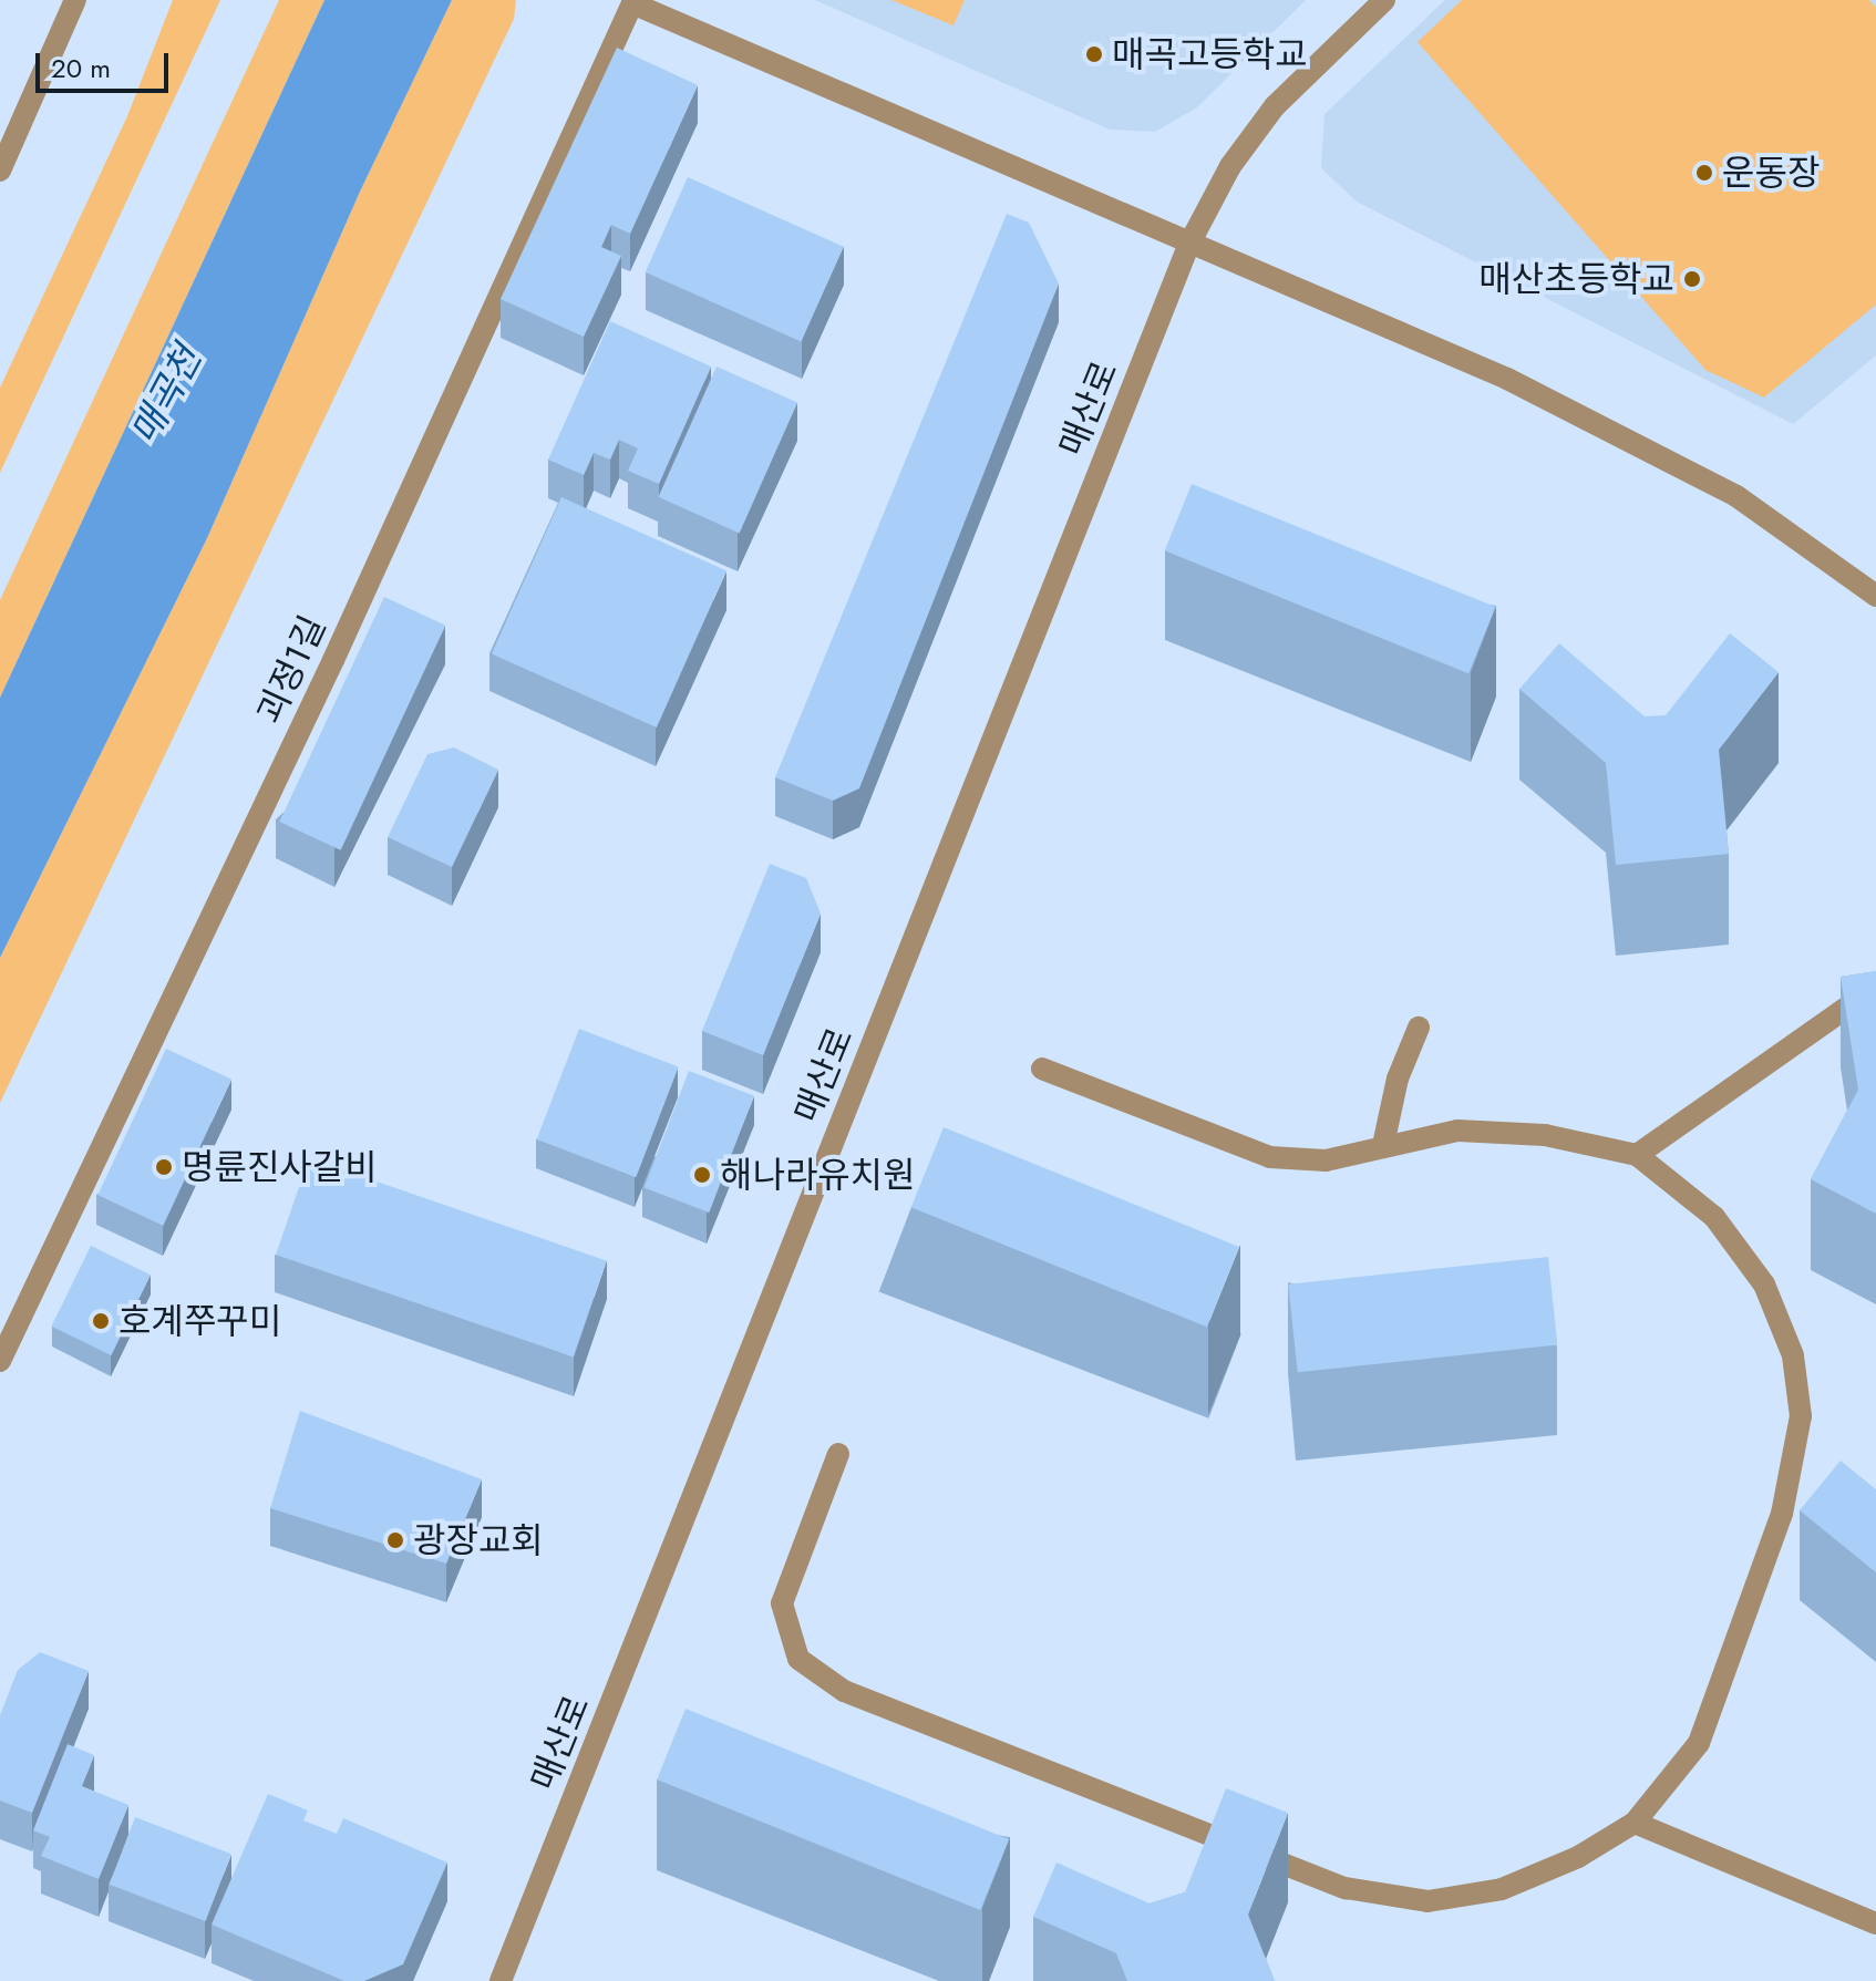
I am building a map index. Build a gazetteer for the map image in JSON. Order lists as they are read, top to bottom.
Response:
{
  "streets": {
    "street": ["매산로", "괴정1길"]
  },
  "crossings": [
    ["매산로", "괴정1길"]
  ],
  "water": ["매곡천"],
  "places": [
    "매곡고등학교",
    "운동장",
    "매산초등학교",
    "명륜진사갈비",
    "해나라유치원",
    "호계쭈꾸미",
    "광장교회"
  ],
  "scale_bar": "20 m"
}
